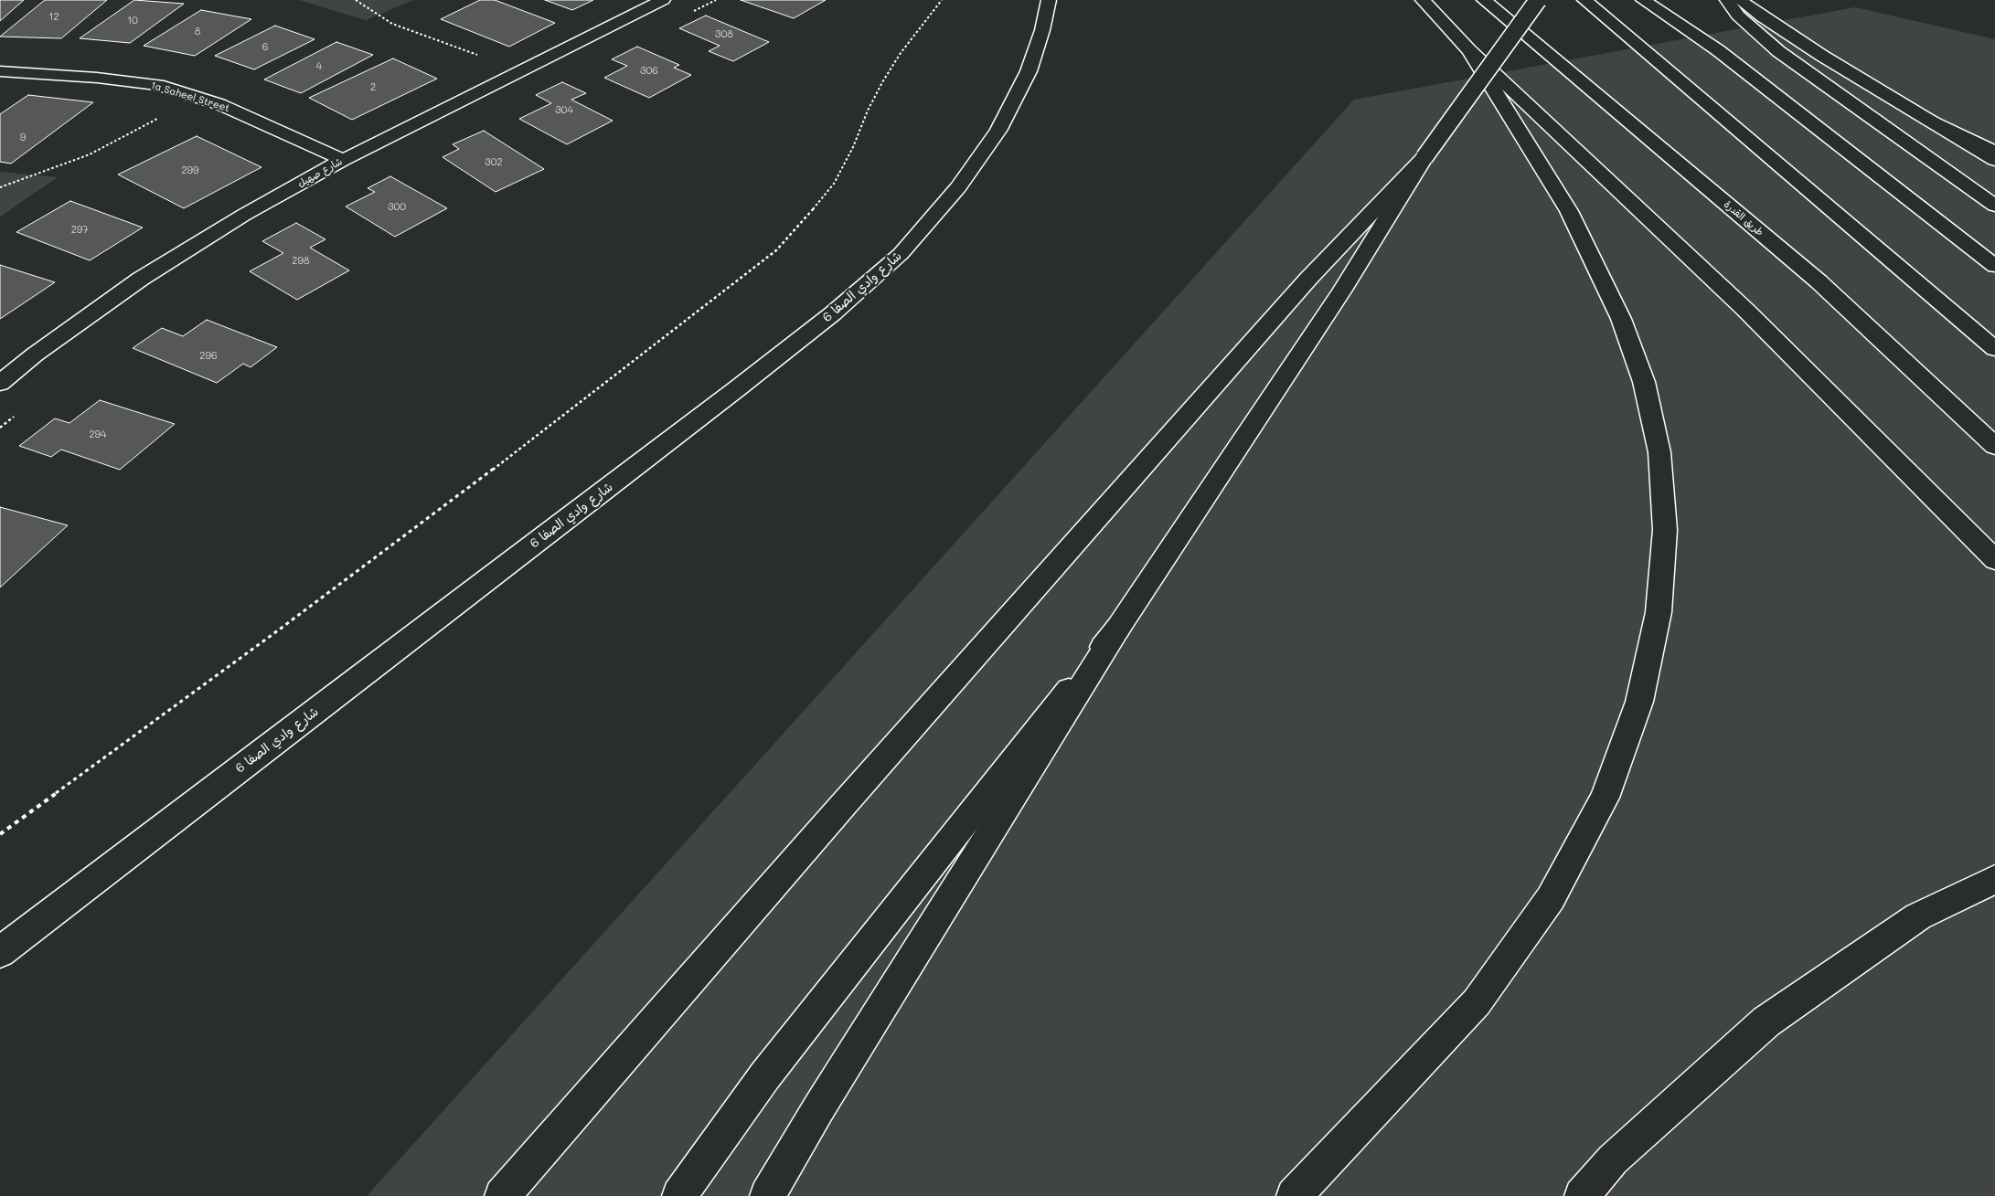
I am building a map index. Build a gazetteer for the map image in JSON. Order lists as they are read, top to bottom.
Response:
{
  "streets": {
    "main road": [
      "1a Saheel Street",
      "شارع صهيل",
      "طريق القدرة",
      "شارع وادي الصفا 6"
    ]
  },
  "crossings": [
    ["1a Saheel Street", "شارع صهيل"]
  ],
  "house_numbers": [
    "12",
    "10",
    "8",
    "308",
    "6",
    "4",
    "306",
    "2",
    "304",
    "9",
    "302",
    "299",
    "300",
    "297",
    "298",
    "296",
    "294"
  ]
}
